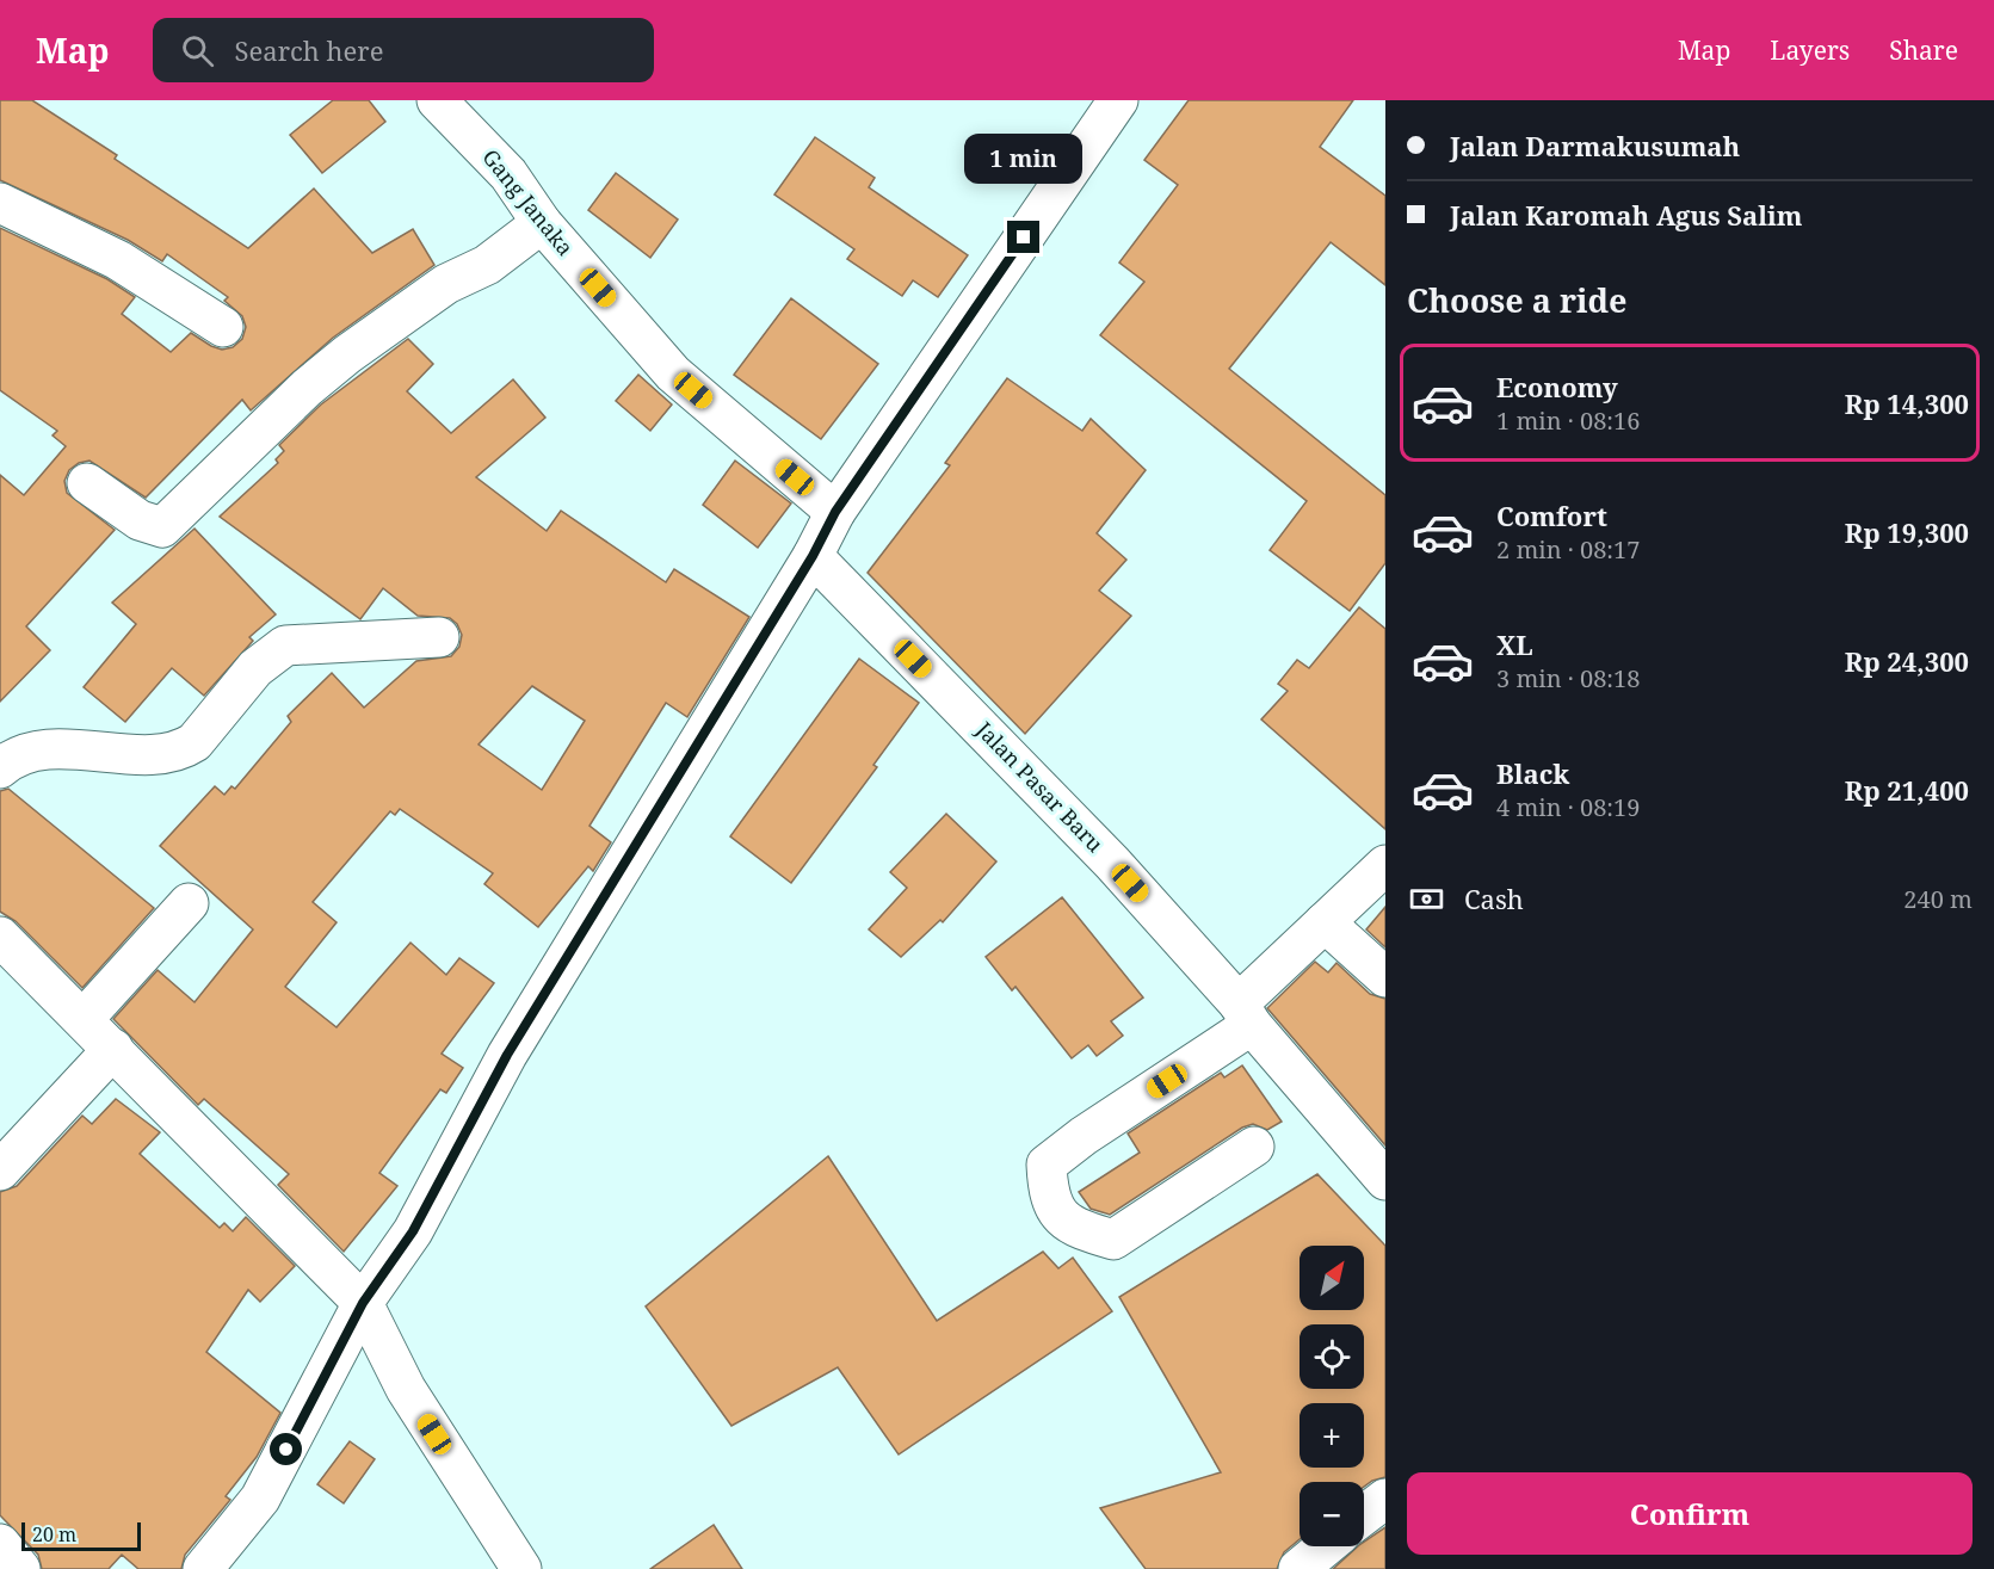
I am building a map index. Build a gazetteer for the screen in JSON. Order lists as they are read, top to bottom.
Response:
{
  "streets": {
    "street": ["Gang Janaka", "Jalan Pasar Baru"]
  },
  "scale_bar": "20 m",
  "north": "top right",
  "page": {
    "header": "Map",
    "search": "Search here",
    "nav": ["Map", "Layers", "Share"],
    "banner": ["Jalan Darmakusumah", "Jalan Karomah Agus Salim"],
    "bubble": "1 min",
    "heading": "Choose a ride",
    "list": [
      {
        "name": "Economy",
        "note": "1 min · 08:16",
        "value": "Rp 14,300"
      },
      {
        "name": "Comfort",
        "note": "2 min · 08:17",
        "value": "Rp 19,300"
      },
      {
        "name": "XL",
        "note": "3 min · 08:18",
        "value": "Rp 24,300"
      },
      {
        "name": "Black",
        "note": "4 min · 08:19",
        "value": "Rp 21,400"
      }
    ],
    "pay": ["Cash", "240 m"],
    "map_buttons": ["+", "−"],
    "buttons": "Confirm",
    "scale": "20 m"
  }
}
